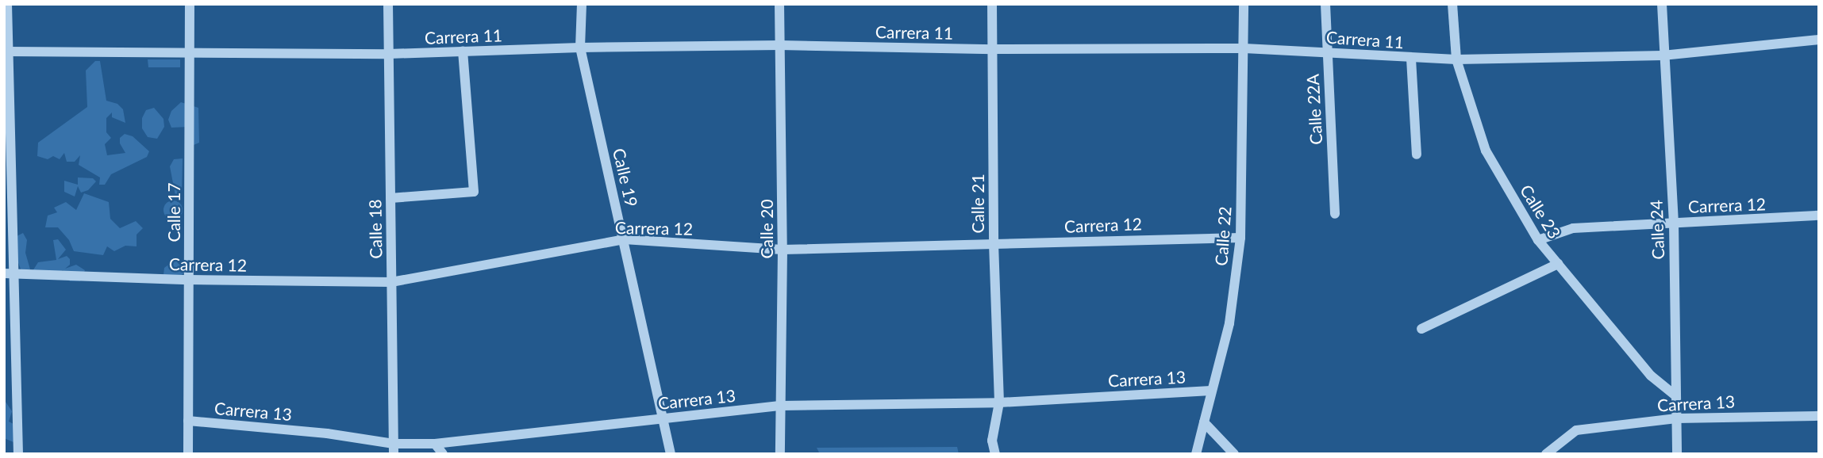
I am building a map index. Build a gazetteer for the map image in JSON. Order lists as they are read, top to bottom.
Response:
{
  "streets": {
    "street": [
      "Carrera 11",
      "Calle 22A",
      "Calle 19",
      "Calle 21",
      "Carrera 12",
      "Calle 23",
      "Calle 17",
      "Calle 18",
      "Calle 20",
      "Calle 24",
      "Calle 22",
      "Carrera 13"
    ]
  },
  "crossings": [
    ["Carrera 11", "Calle 22A"],
    ["Carrera 11", "Calle 19"],
    ["Carrera 11", "Calle 21"],
    ["Carrera 11", "Calle 23"],
    ["Carrera 11", "Calle 17"],
    ["Carrera 11", "Calle 18"],
    ["Carrera 11", "Calle 20"],
    ["Carrera 11", "Calle 24"],
    ["Carrera 11", "Calle 22"],
    ["Calle 19", "Carrera 12"],
    ["Calle 19", "Carrera 13"],
    ["Calle 21", "Carrera 12"],
    ["Calle 21", "Carrera 13"],
    ["Carrera 12", "Calle 23"],
    ["Carrera 12", "Calle 17"],
    ["Carrera 12", "Calle 18"],
    ["Carrera 12", "Calle 20"],
    ["Carrera 12", "Calle 24"],
    ["Carrera 12", "Calle 22"],
    ["Calle 23", "Calle 24"],
    ["Calle 17", "Carrera 13"],
    ["Calle 18", "Carrera 13"],
    ["Calle 20", "Carrera 13"],
    ["Calle 24", "Carrera 13"],
    ["Calle 22", "Carrera 13"]
  ]
}
